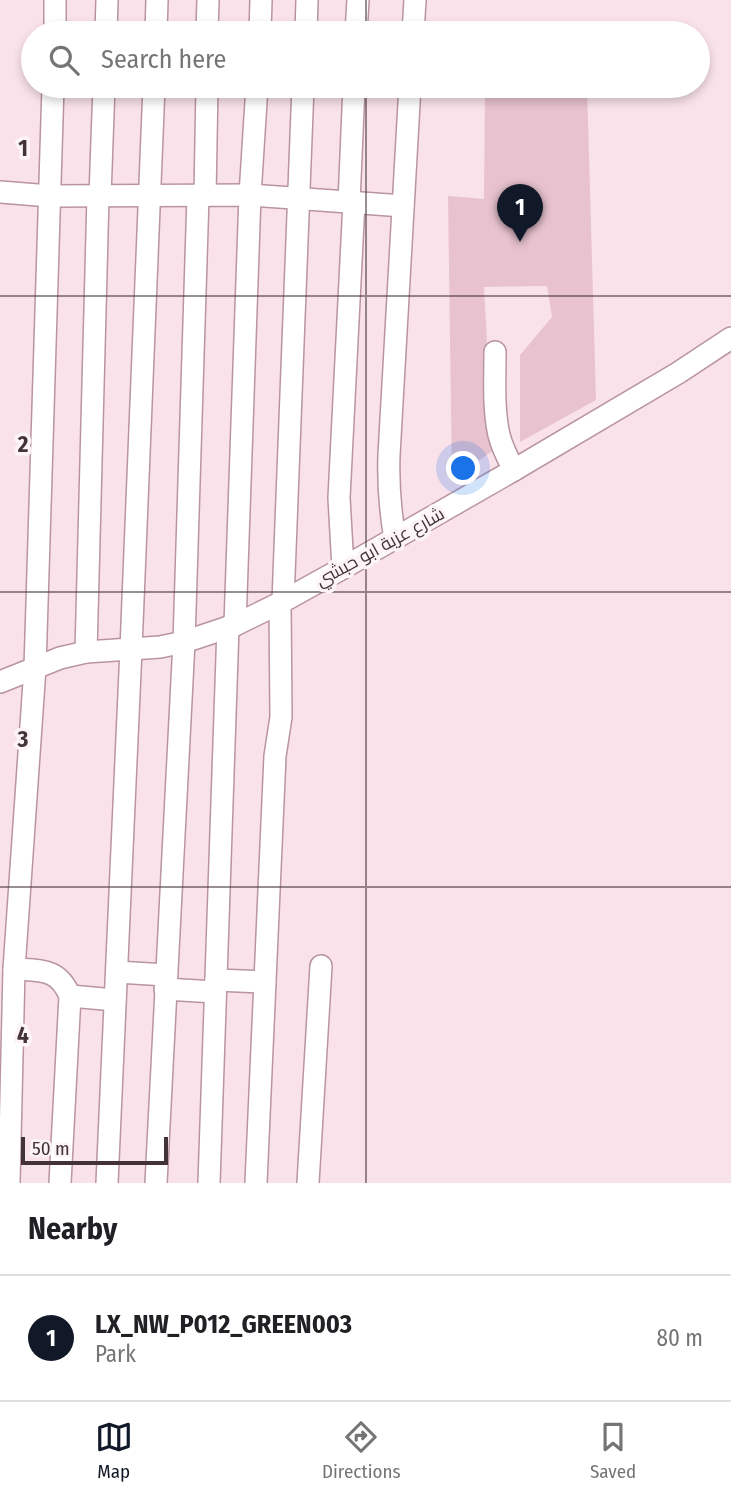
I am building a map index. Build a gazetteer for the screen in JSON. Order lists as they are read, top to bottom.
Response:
{
  "streets": {
    "street": ["شارع عزبة ابو حبشي"]
  },
  "scale_bar": "50 m",
  "page": {
    "search": "Search here",
    "pins": "1",
    "scale": "50 m",
    "heading": "Nearby",
    "list": [
      {
        "mark": "1",
        "name": "LX_NW_P012_GREEN003",
        "note": "Park",
        "value": "80 m"
      }
    ],
    "nav": ["Map", "Directions", "Saved"]
  },
  "grid": {
    "rows": [
      "1",
      "2",
      "3",
      "4"
    ]
  }
}
